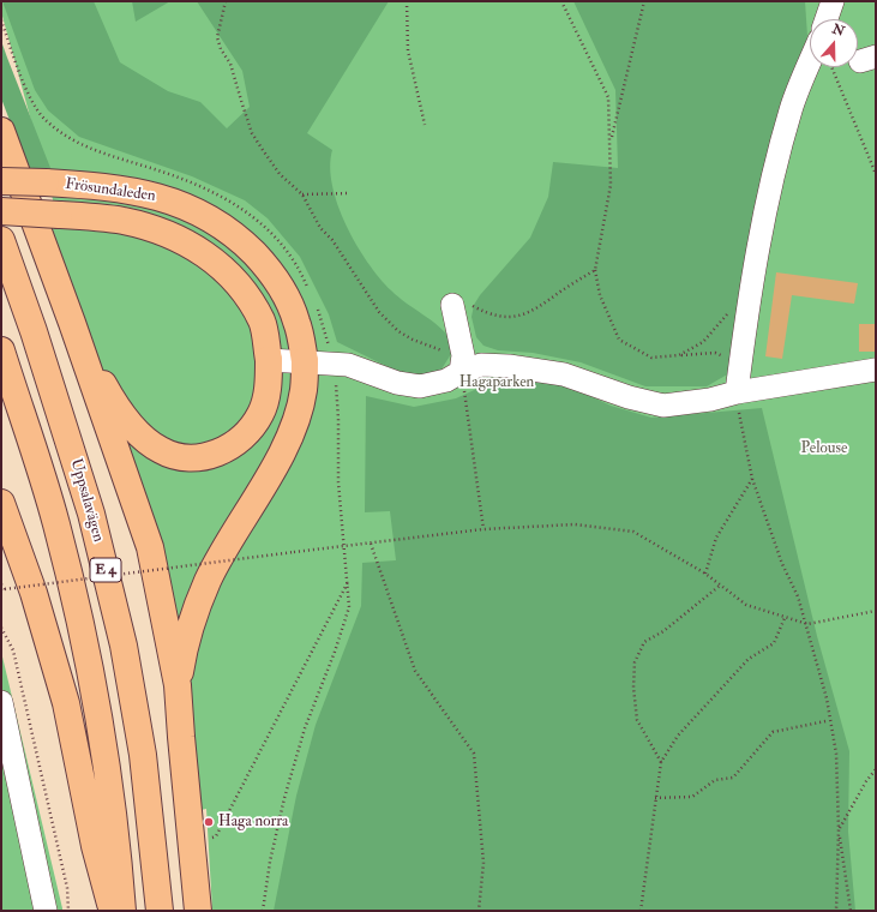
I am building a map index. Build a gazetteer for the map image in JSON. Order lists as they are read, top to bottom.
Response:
{
  "streets": {
    "main road": ["Frösundaleden", "Uppsalavägen", "E 4"]
  },
  "parks": ["Hagaparken", "Pelouse"],
  "places": ["Haga norra"],
  "north": "top"
}
